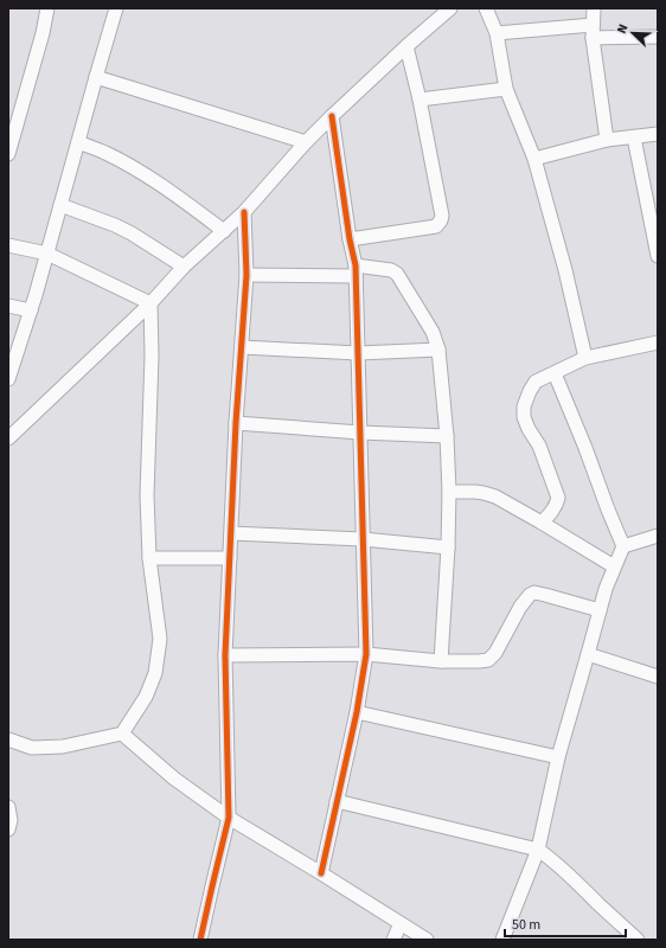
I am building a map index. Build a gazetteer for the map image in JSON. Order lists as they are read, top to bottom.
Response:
{
  "scale_bar": "50 m",
  "north": "top left"
}
